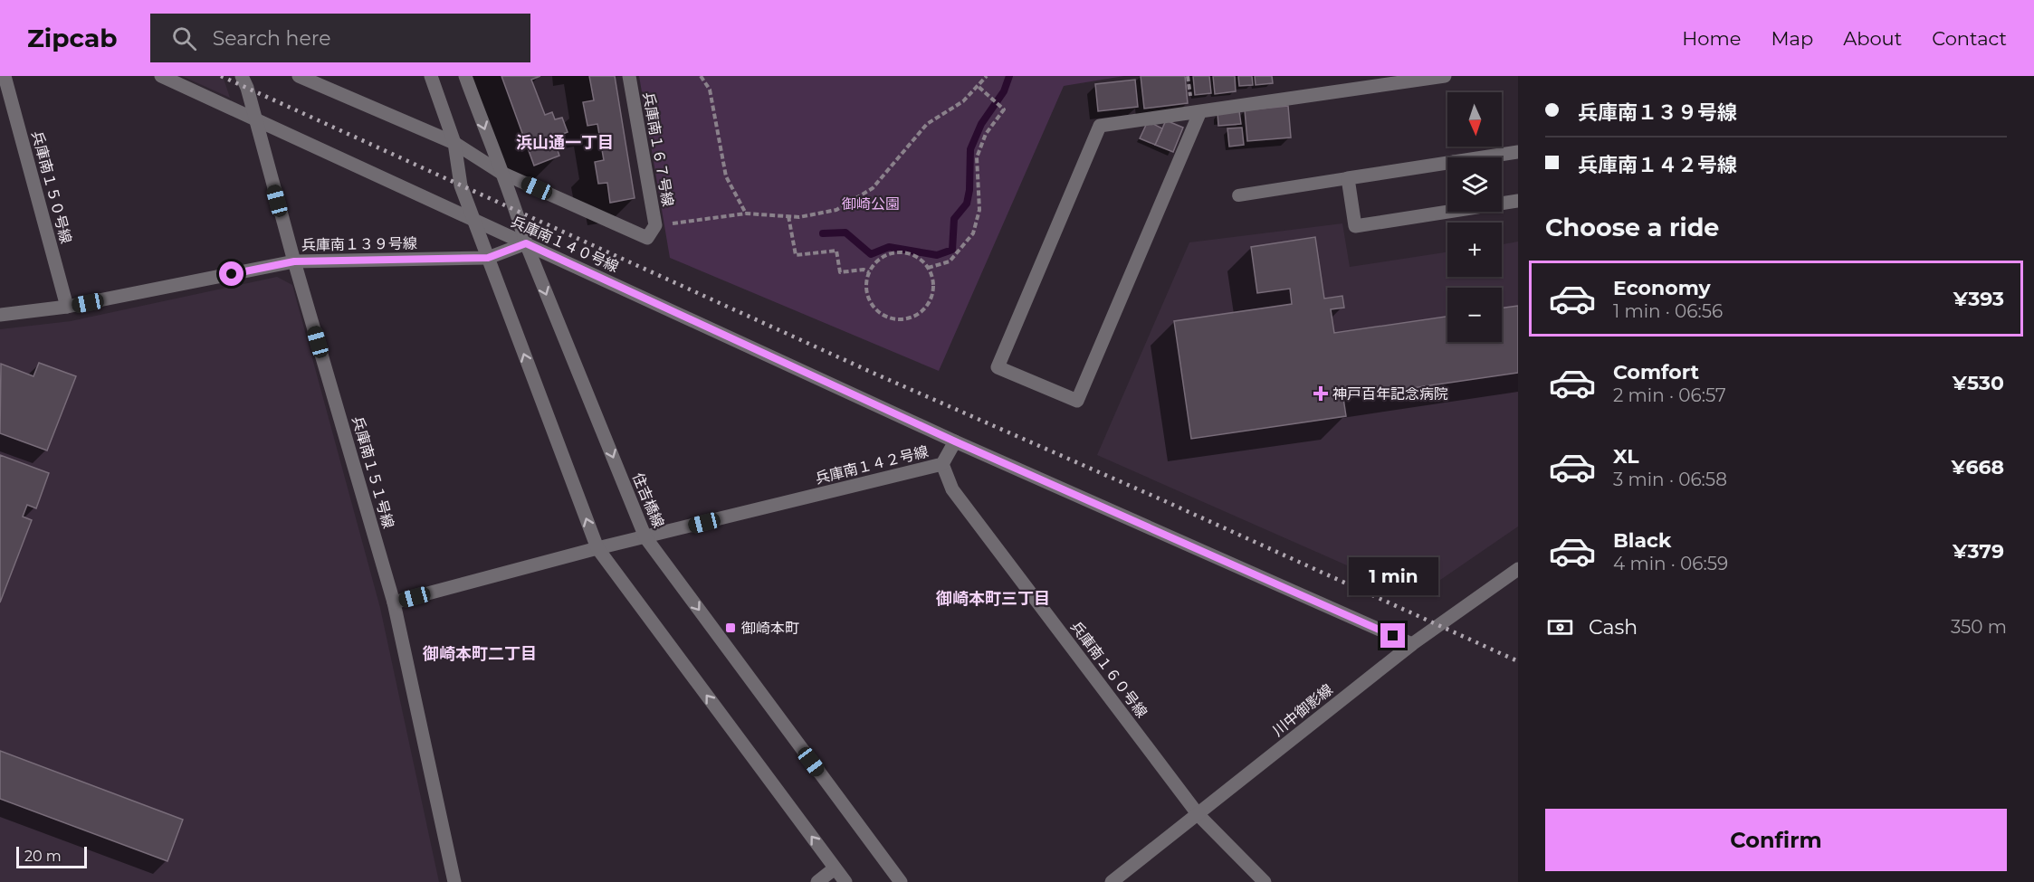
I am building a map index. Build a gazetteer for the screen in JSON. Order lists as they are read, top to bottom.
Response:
{
  "streets": {
    "street": [
      "兵庫南１６７号線",
      "兵庫南１５０号線",
      "兵庫南１３９号線",
      "兵庫南１４０号線",
      "兵庫南１４２号線",
      "兵庫南１５１号線",
      "住吉橋線",
      "兵庫南１６０号線",
      "川中御影線"
    ]
  },
  "crossings": [
    ["兵庫南１６７号線", "住吉橋線"],
    ["兵庫南１５０号線", "兵庫南１３９号線"],
    ["兵庫南１３９号線", "兵庫南１４０号線"],
    ["兵庫南１３９号線", "兵庫南１５１号線"],
    ["兵庫南１３９号線", "住吉橋線"],
    ["兵庫南１４０号線", "兵庫南１４２号線"],
    ["兵庫南１４０号線", "兵庫南１５１号線"],
    ["兵庫南１４０号線", "住吉橋線"],
    ["兵庫南１４２号線", "兵庫南１５１号線"],
    ["兵庫南１４２号線", "住吉橋線"],
    ["兵庫南１４２号線", "兵庫南１６０号線"],
    ["兵庫南１６０号線", "川中御影線"]
  ],
  "districts": ["浜山通一丁目", "御崎本町三丁目", "御崎本町二丁目"],
  "parks": ["御崎公園"],
  "places": {
    "health": ["神戸百年記念病院"],
    "transit": ["御崎本町"]
  },
  "scale_bar": "20 m",
  "north": "bottom",
  "page": {
    "header": "Zipcab",
    "search": "Search here",
    "nav": [
      "Home",
      "Map",
      "About",
      "Contact"
    ],
    "banner": ["兵庫南１３９号線", "兵庫南１４２号線"],
    "map_buttons": ["+", "−"],
    "heading": "Choose a ride",
    "list": [
      {
        "name": "Economy",
        "note": "1 min · 06:56",
        "value": "¥393"
      },
      {
        "name": "Comfort",
        "note": "2 min · 06:57",
        "value": "¥530"
      },
      {
        "name": "XL",
        "note": "3 min · 06:58",
        "value": "¥668"
      },
      {
        "name": "Black",
        "note": "4 min · 06:59",
        "value": "¥379"
      }
    ],
    "bubble": "1 min",
    "pay": ["Cash", "350 m"],
    "buttons": "Confirm",
    "scale": "20 m"
  }
}
